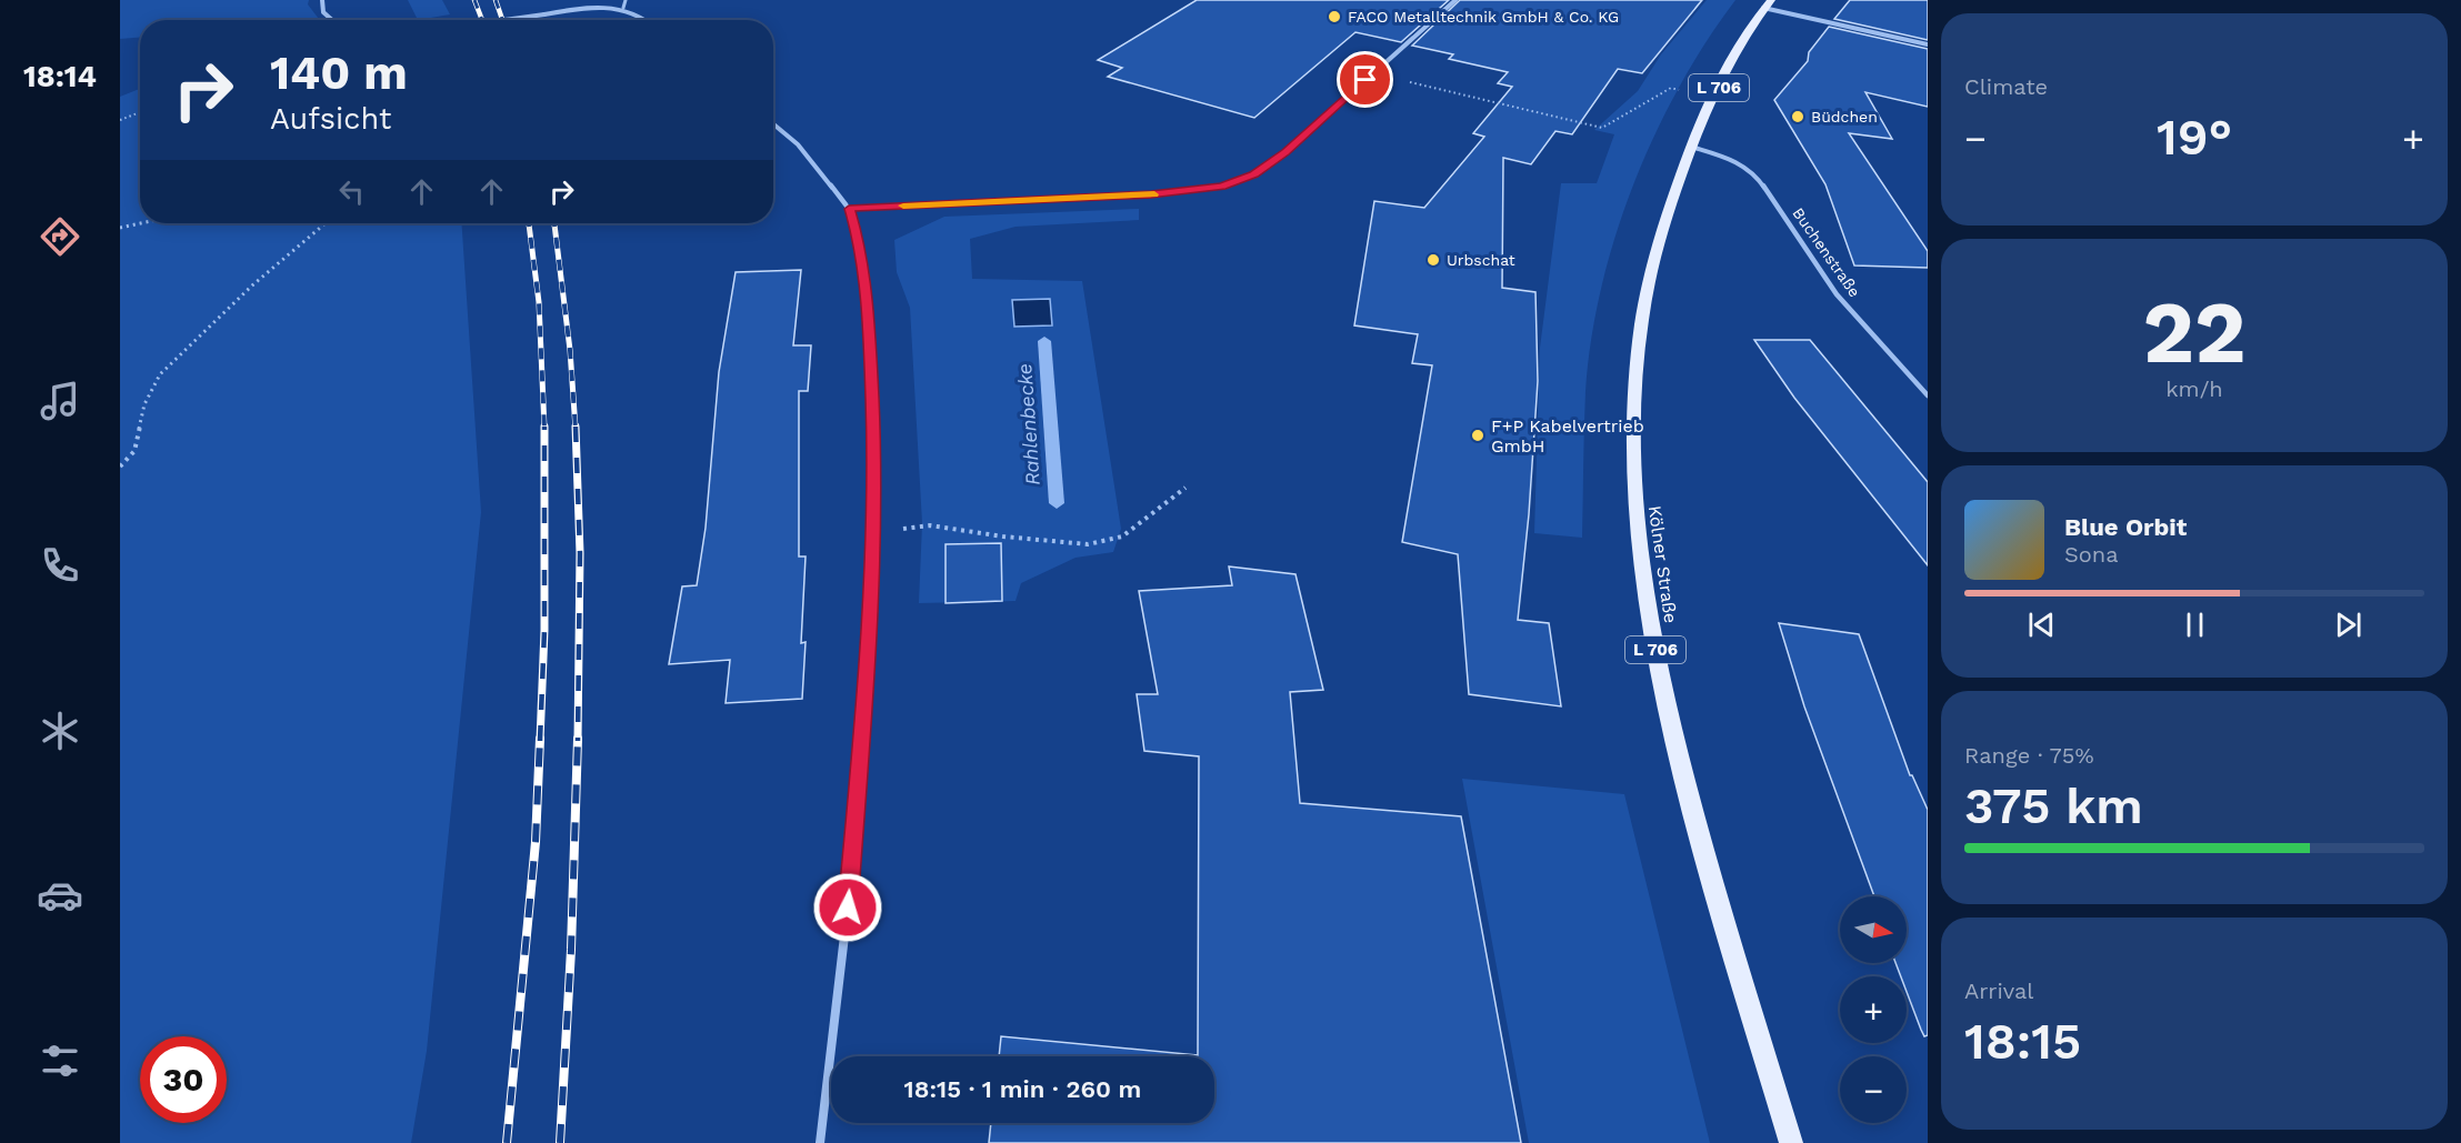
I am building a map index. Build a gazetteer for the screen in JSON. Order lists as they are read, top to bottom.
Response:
{
  "streets": {
    "main road": ["L 706", "Kölner Straße"],
    "street": ["Buchenstraße"]
  },
  "crossings": [
    ["Buchenstraße", "Kölner Straße"]
  ],
  "water": ["Rahlenbecke"],
  "places": [
    "FACO Metalltechnik GmbH & Co. KG",
    "Büdchen",
    "Urbschat",
    "F+P Kabelvertrieb GmbH"
  ],
  "north": "right",
  "page": {
    "tabs": "18:14",
    "tile": [
      "Climate",
      ["22", "km/h"],
      ["Range · 75%", "375 km"],
      ["Arrival", "18:15"]
    ],
    "turn": ["140 m", "Aufsicht"],
    "heat": ["−", "19°", "+"],
    "song": ["Blue Orbit", "Sona"],
    "map_buttons": ["+", "−"],
    "limit": "30",
    "trip": "18:15 · 1 min · 260 m"
  }
}
